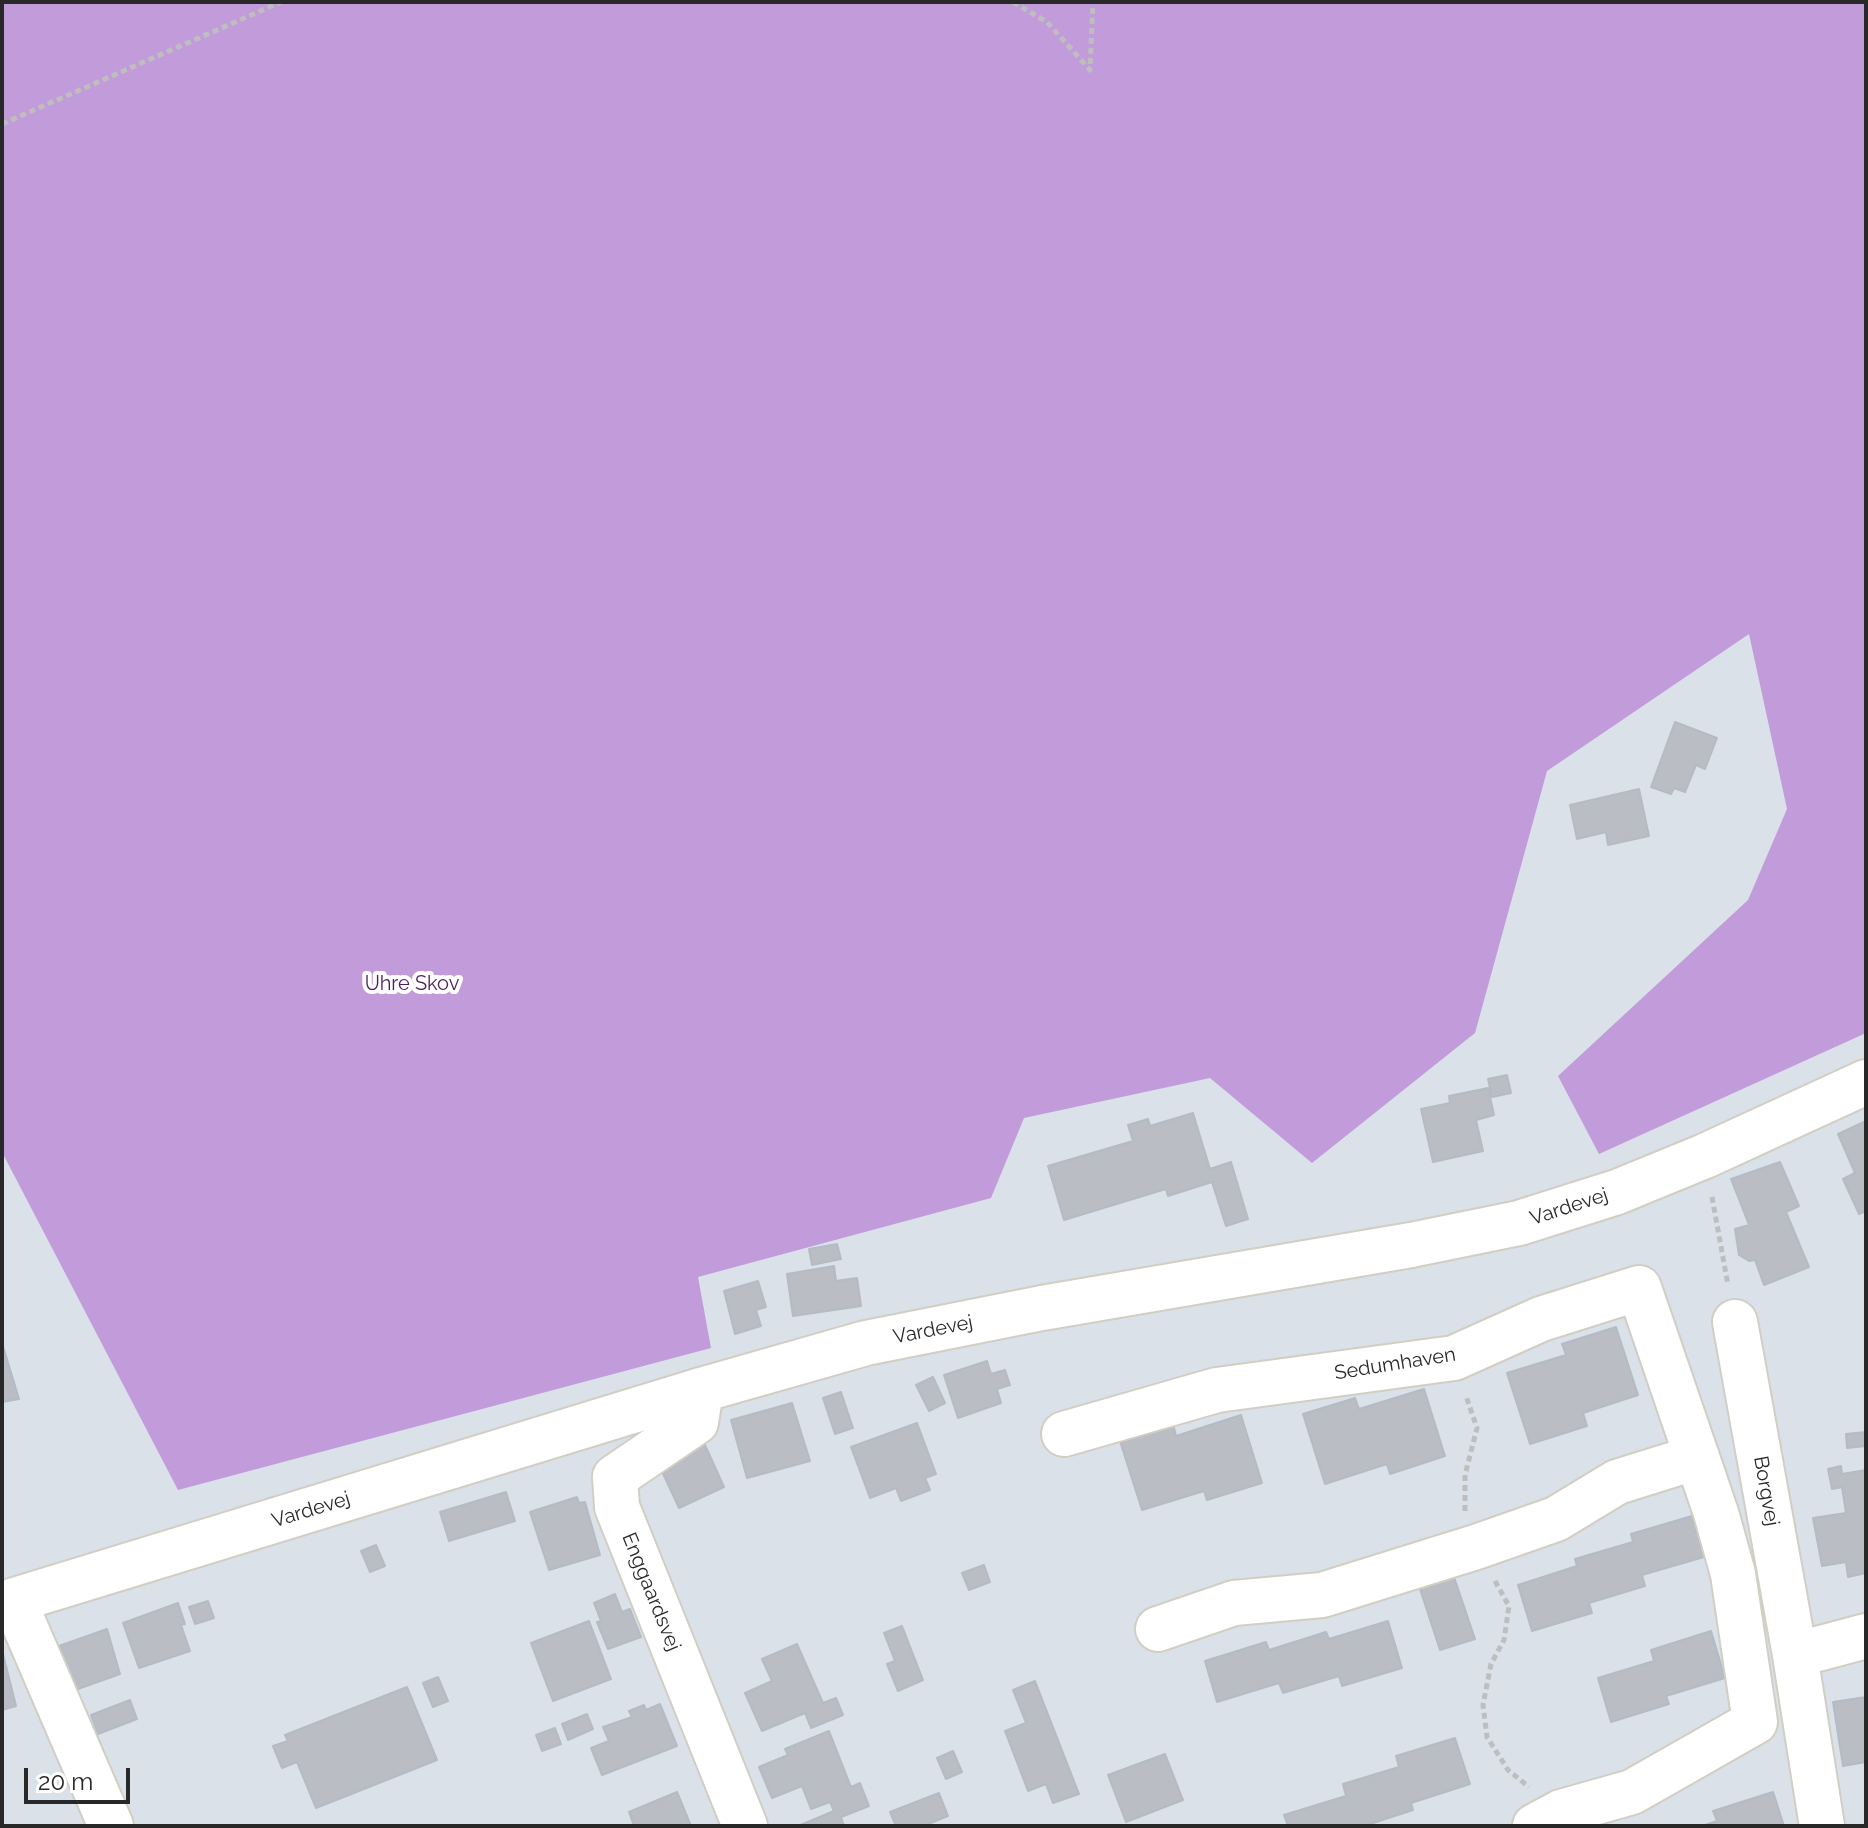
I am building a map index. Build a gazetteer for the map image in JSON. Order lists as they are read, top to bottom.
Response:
{
  "streets": {
    "street": [
      "Vardevej",
      "Sedumhaven",
      "Borgvej",
      "Enggaardsvej"
    ]
  },
  "crossings": [
    ["Vardevej", "Enggaardsvej"]
  ],
  "parks": ["Uhre Skov"],
  "scale_bar": "20 m"
}
